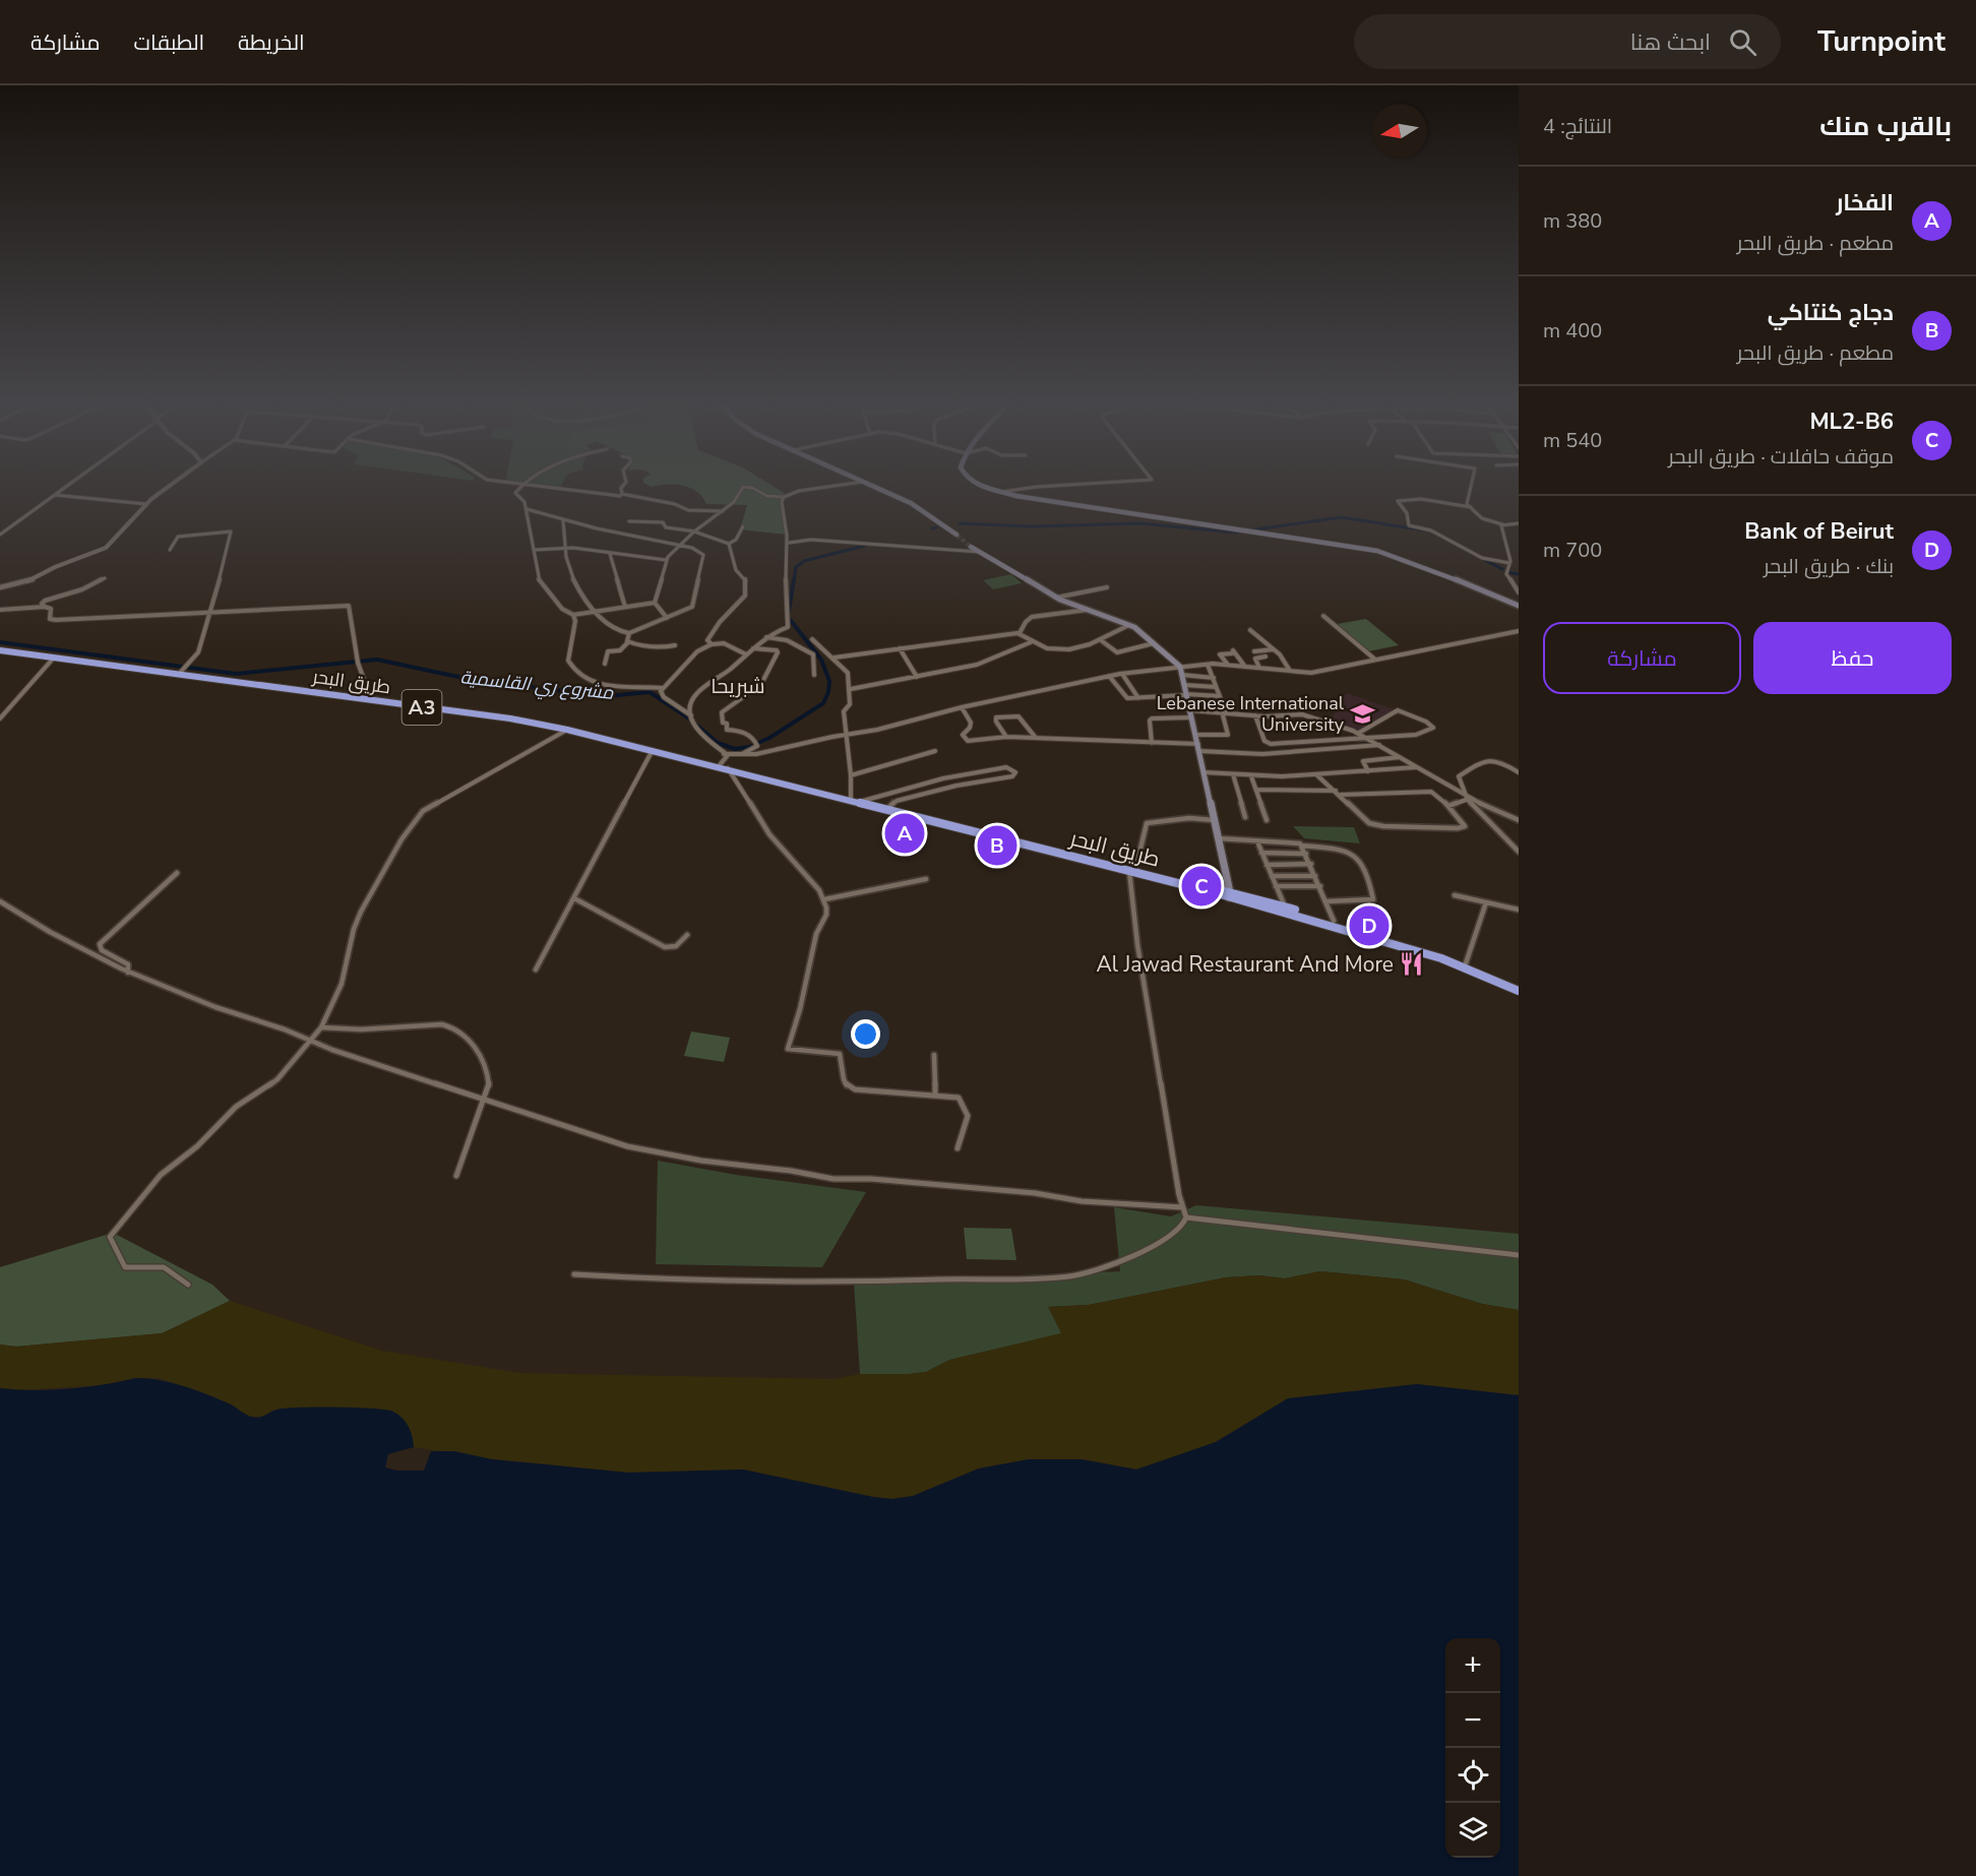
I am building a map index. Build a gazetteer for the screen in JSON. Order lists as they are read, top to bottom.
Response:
{
  "streets": {
    "highway": ["طريق البحر", "A3"]
  },
  "districts": ["شبريحا"],
  "water": ["مشروع ري القاسمية"],
  "places": {
    "school or university": ["Lebanese International University"],
    "restaurant": ["Al Jawad Restaurant And More"]
  },
  "north": "left",
  "page": {
    "header": "Turnpoint",
    "search": "ابحث هنا",
    "nav": ["الخريطة", "الطبقات", "مشاركة"],
    "heading": ["بالقرب منك", "النتائج: 4"],
    "list": [
      {
        "mark": "A",
        "name": "الفخار",
        "note": "مطعم · طريق البحر",
        "value": "380 m"
      },
      {
        "mark": "B",
        "name": "دجاج كنتاكي",
        "note": "مطعم · طريق البحر",
        "value": "400 m"
      },
      {
        "mark": "C",
        "name": "ML2-B6",
        "note": "موقف حافلات · طريق البحر",
        "value": "540 m"
      },
      {
        "mark": "D",
        "name": "Bank of Beirut",
        "note": "بنك · طريق البحر",
        "value": "700 m"
      }
    ],
    "buttons": ["حفظ", "مشاركة"],
    "pins": [
      "A",
      "B",
      "C",
      "D"
    ],
    "map_buttons": ["+", "−"]
  }
}
